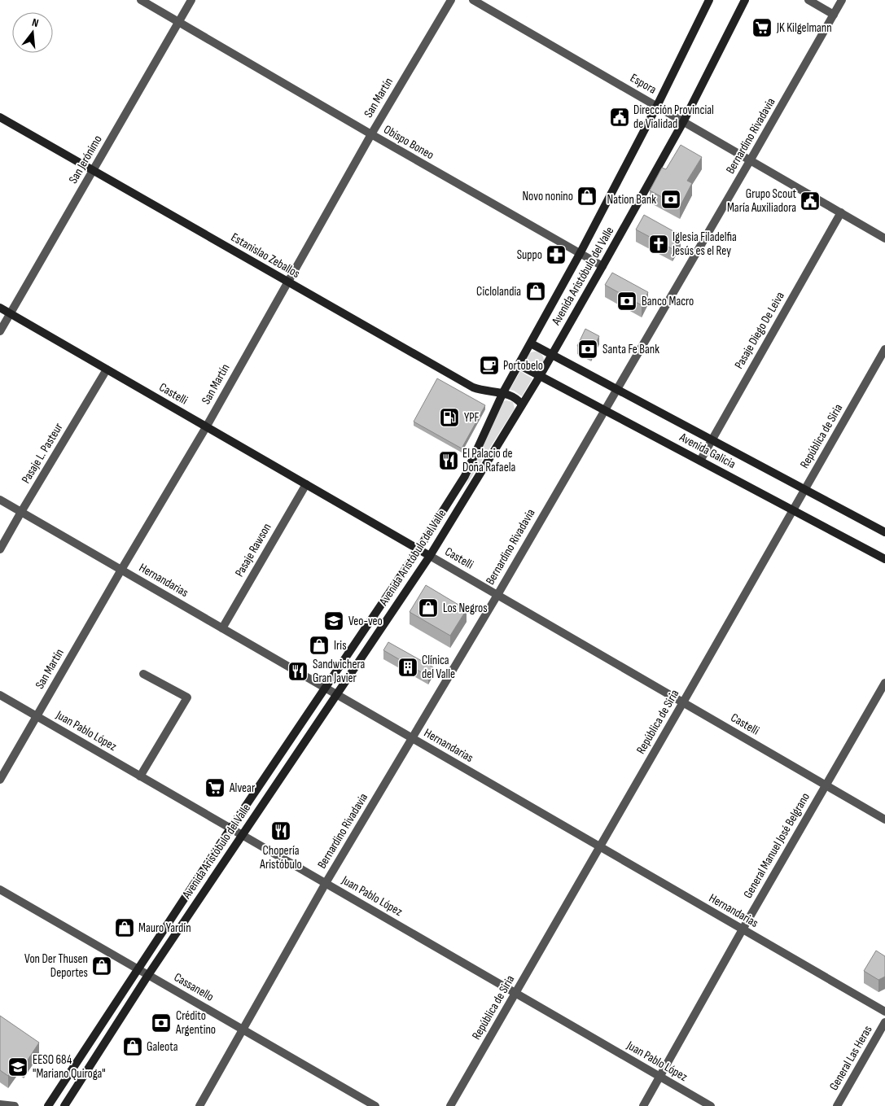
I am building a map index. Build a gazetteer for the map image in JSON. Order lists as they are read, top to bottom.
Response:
{
  "streets": {
    "main road": [
      "Estanislao Zeballos",
      "Avenida Aristóbulo del Valle",
      "Castelli",
      "Avenida Galicia"
    ],
    "street": [
      "Espora",
      "San Martín",
      "Bernardino Rivadavia",
      "Obispo Boneo",
      "San Jerónimo",
      "Pasaje Diego De Leiva",
      "República de Siria",
      "Pasaje L. Pasteur",
      "Pasaje Rawson",
      "Hernandarias",
      "Juan Pablo López",
      "General Manuel José Belgrano",
      "Cassanello",
      "General Las Heras"
    ]
  },
  "crossings": [
    ["Espora", "Bernardino Rivadavia"],
    ["Espora", "Avenida Aristóbulo del Valle"],
    ["Espora", "Pasaje Diego De Leiva"],
    ["San Martín", "Obispo Boneo"],
    ["San Martín", "Estanislao Zeballos"],
    ["San Martín", "Castelli"],
    ["San Martín", "Hernandarias"],
    ["San Martín", "Juan Pablo López"],
    ["Bernardino Rivadavia", "Castelli"],
    ["Bernardino Rivadavia", "Avenida Galicia"],
    ["Bernardino Rivadavia", "Hernandarias"],
    ["Bernardino Rivadavia", "Juan Pablo López"],
    ["Bernardino Rivadavia", "Cassanello"],
    ["Obispo Boneo", "San Jerónimo"],
    ["Obispo Boneo", "Avenida Aristóbulo del Valle"],
    ["San Jerónimo", "Estanislao Zeballos"],
    ["San Jerónimo", "Castelli"],
    ["Estanislao Zeballos", "Avenida Aristóbulo del Valle"],
    ["Avenida Aristóbulo del Valle", "Castelli"],
    ["Avenida Aristóbulo del Valle", "Avenida Galicia"],
    ["Avenida Aristóbulo del Valle", "Hernandarias"],
    ["Avenida Aristóbulo del Valle", "Juan Pablo López"],
    ["Avenida Aristóbulo del Valle", "Cassanello"],
    ["Pasaje Diego De Leiva", "Avenida Galicia"],
    ["Castelli", "República de Siria"],
    ["Castelli", "Pasaje L. Pasteur"],
    ["Castelli", "Pasaje Rawson"],
    ["Castelli", "General Manuel José Belgrano"],
    ["República de Siria", "Avenida Galicia"],
    ["República de Siria", "Hernandarias"],
    ["República de Siria", "Juan Pablo López"],
    ["Pasaje L. Pasteur", "Hernandarias"],
    ["Pasaje Rawson", "Hernandarias"],
    ["Hernandarias", "General Manuel José Belgrano"],
    ["Juan Pablo López", "General Manuel José Belgrano"]
  ],
  "places": {
    "supermarket": ["JK Kilgelmann", "Alvear"],
    "public building": ["Dirección Provincial de Vialidad", "Grupo Scout María Auxiliadora"],
    "shop": [
      "Novo nonino",
      "Ciclolandia",
      "Los Negros",
      "Iris",
      "Mauro Yardín",
      "Von Der Thusen Deportes",
      "Galeota"
    ],
    "bank": [
      "Nation Bank",
      "Banco Macro",
      "Santa Fe Bank",
      "Crédito Argentino"
    ],
    "church": ["Iglesia Filadelfia Jesús es el Rey"],
    "pharmacy": ["Suppo"],
    "cafe": ["Portobelo"],
    "fuel station": ["YPF"],
    "restaurant": ["El Palacio de Doña Rafaela", "Sandwichera Gran Javier", "Chopería Aristóbulo"],
    "school or university": ["Veo-veo", "EESO 684 \"Mariano Quiroga\""],
    "building": ["Clínica del Valle"]
  },
  "north": "top"
}
